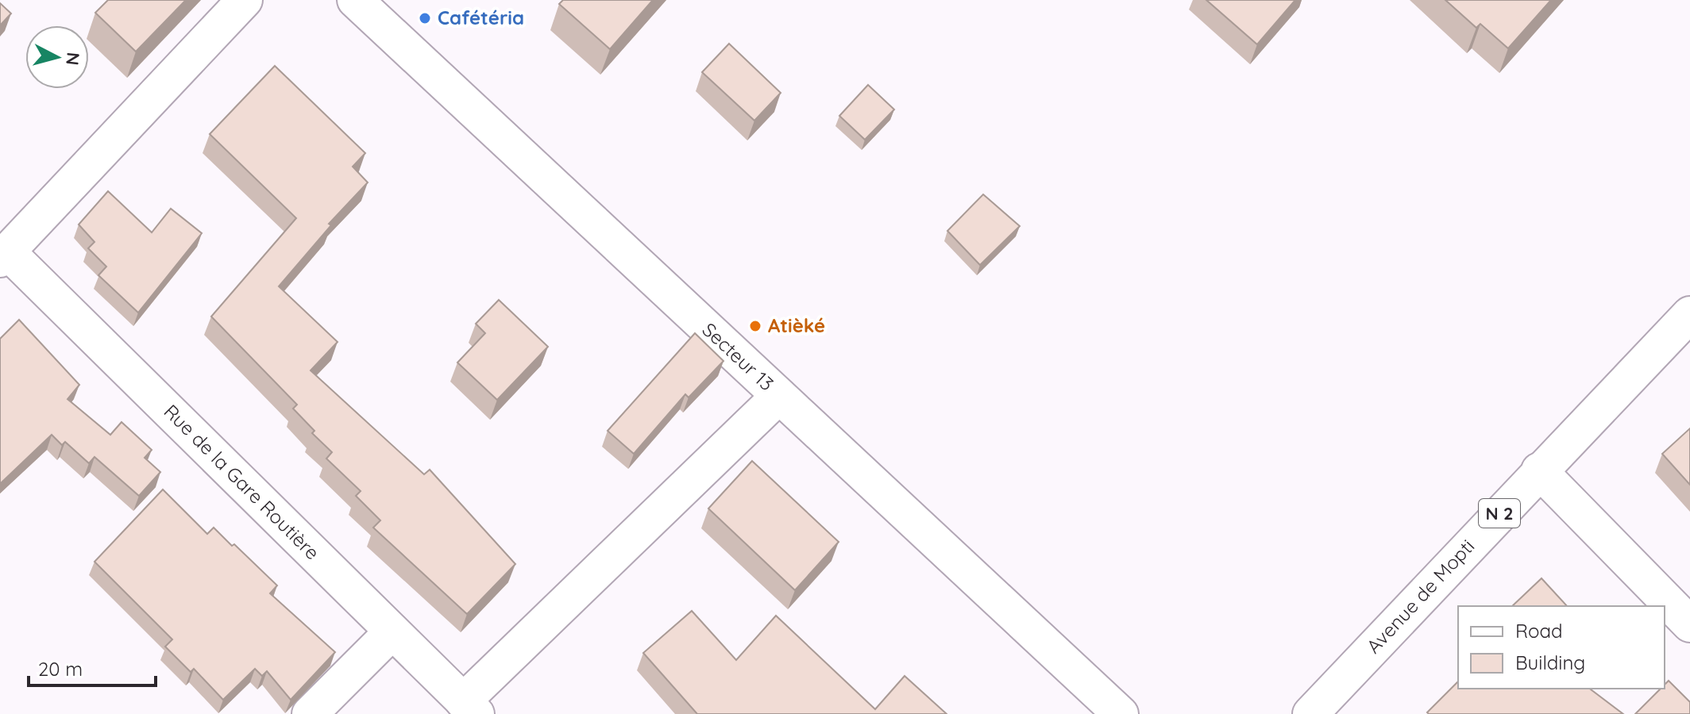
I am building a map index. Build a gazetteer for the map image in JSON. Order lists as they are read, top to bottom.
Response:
{
  "streets": {
    "street": [
      "Secteur 13",
      "Rue de la Gare Routière",
      "N 2",
      "Avenue de Mopti"
    ]
  },
  "places": ["Cafétéria", "Atièké"],
  "legend": ["Road", "Building"],
  "scale_bar": "20 m",
  "north": "right"
}
